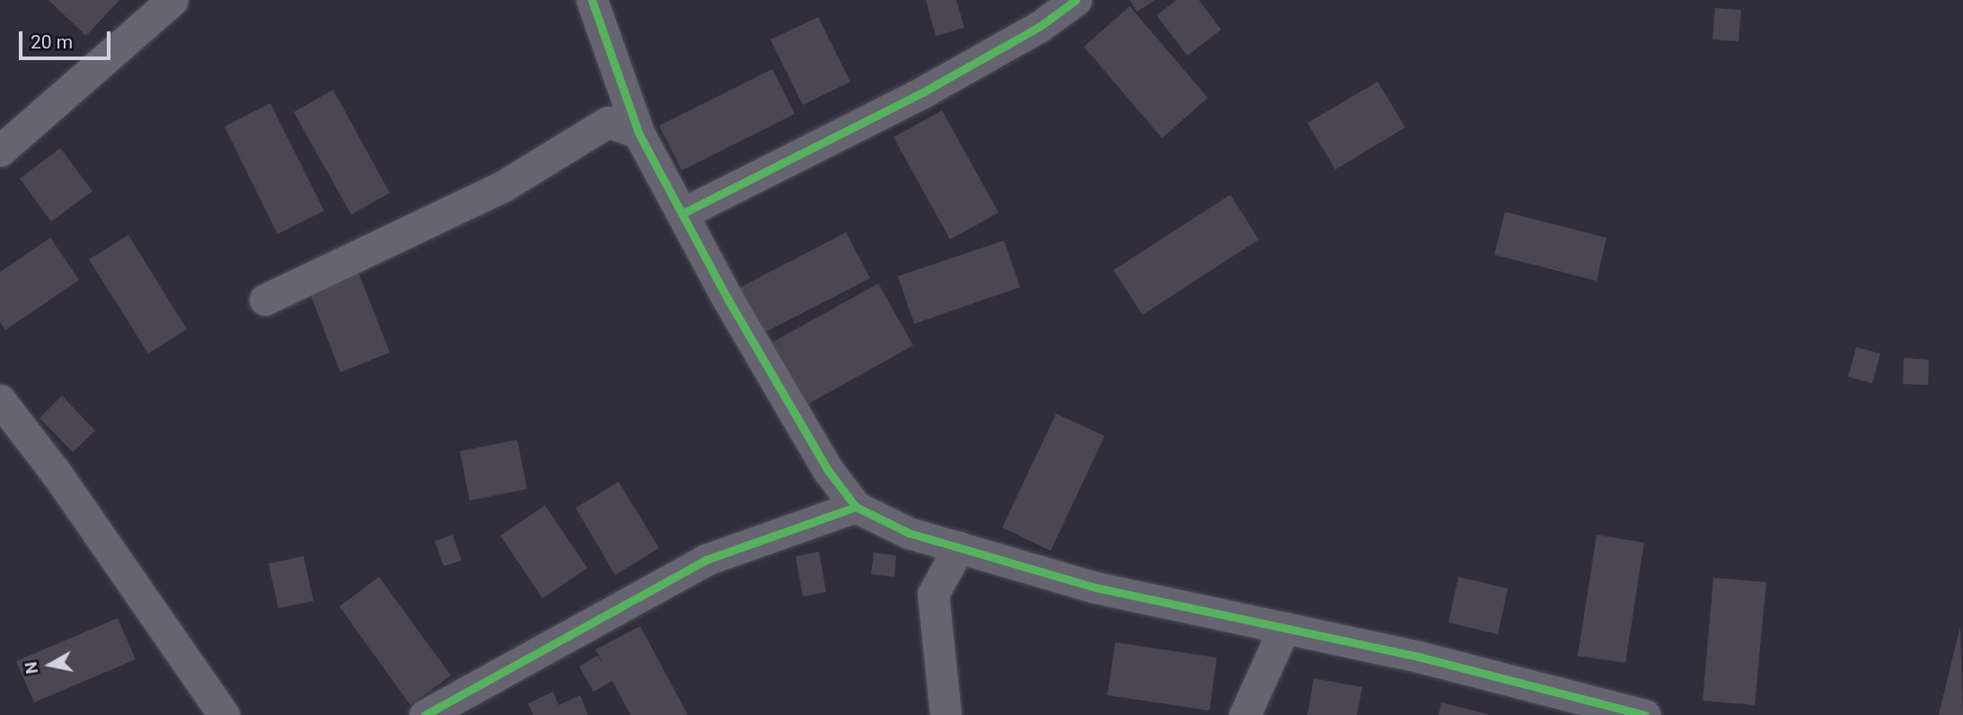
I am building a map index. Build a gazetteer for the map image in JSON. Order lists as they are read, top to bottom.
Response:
{
  "scale_bar": "20 m",
  "north": "left"
}
